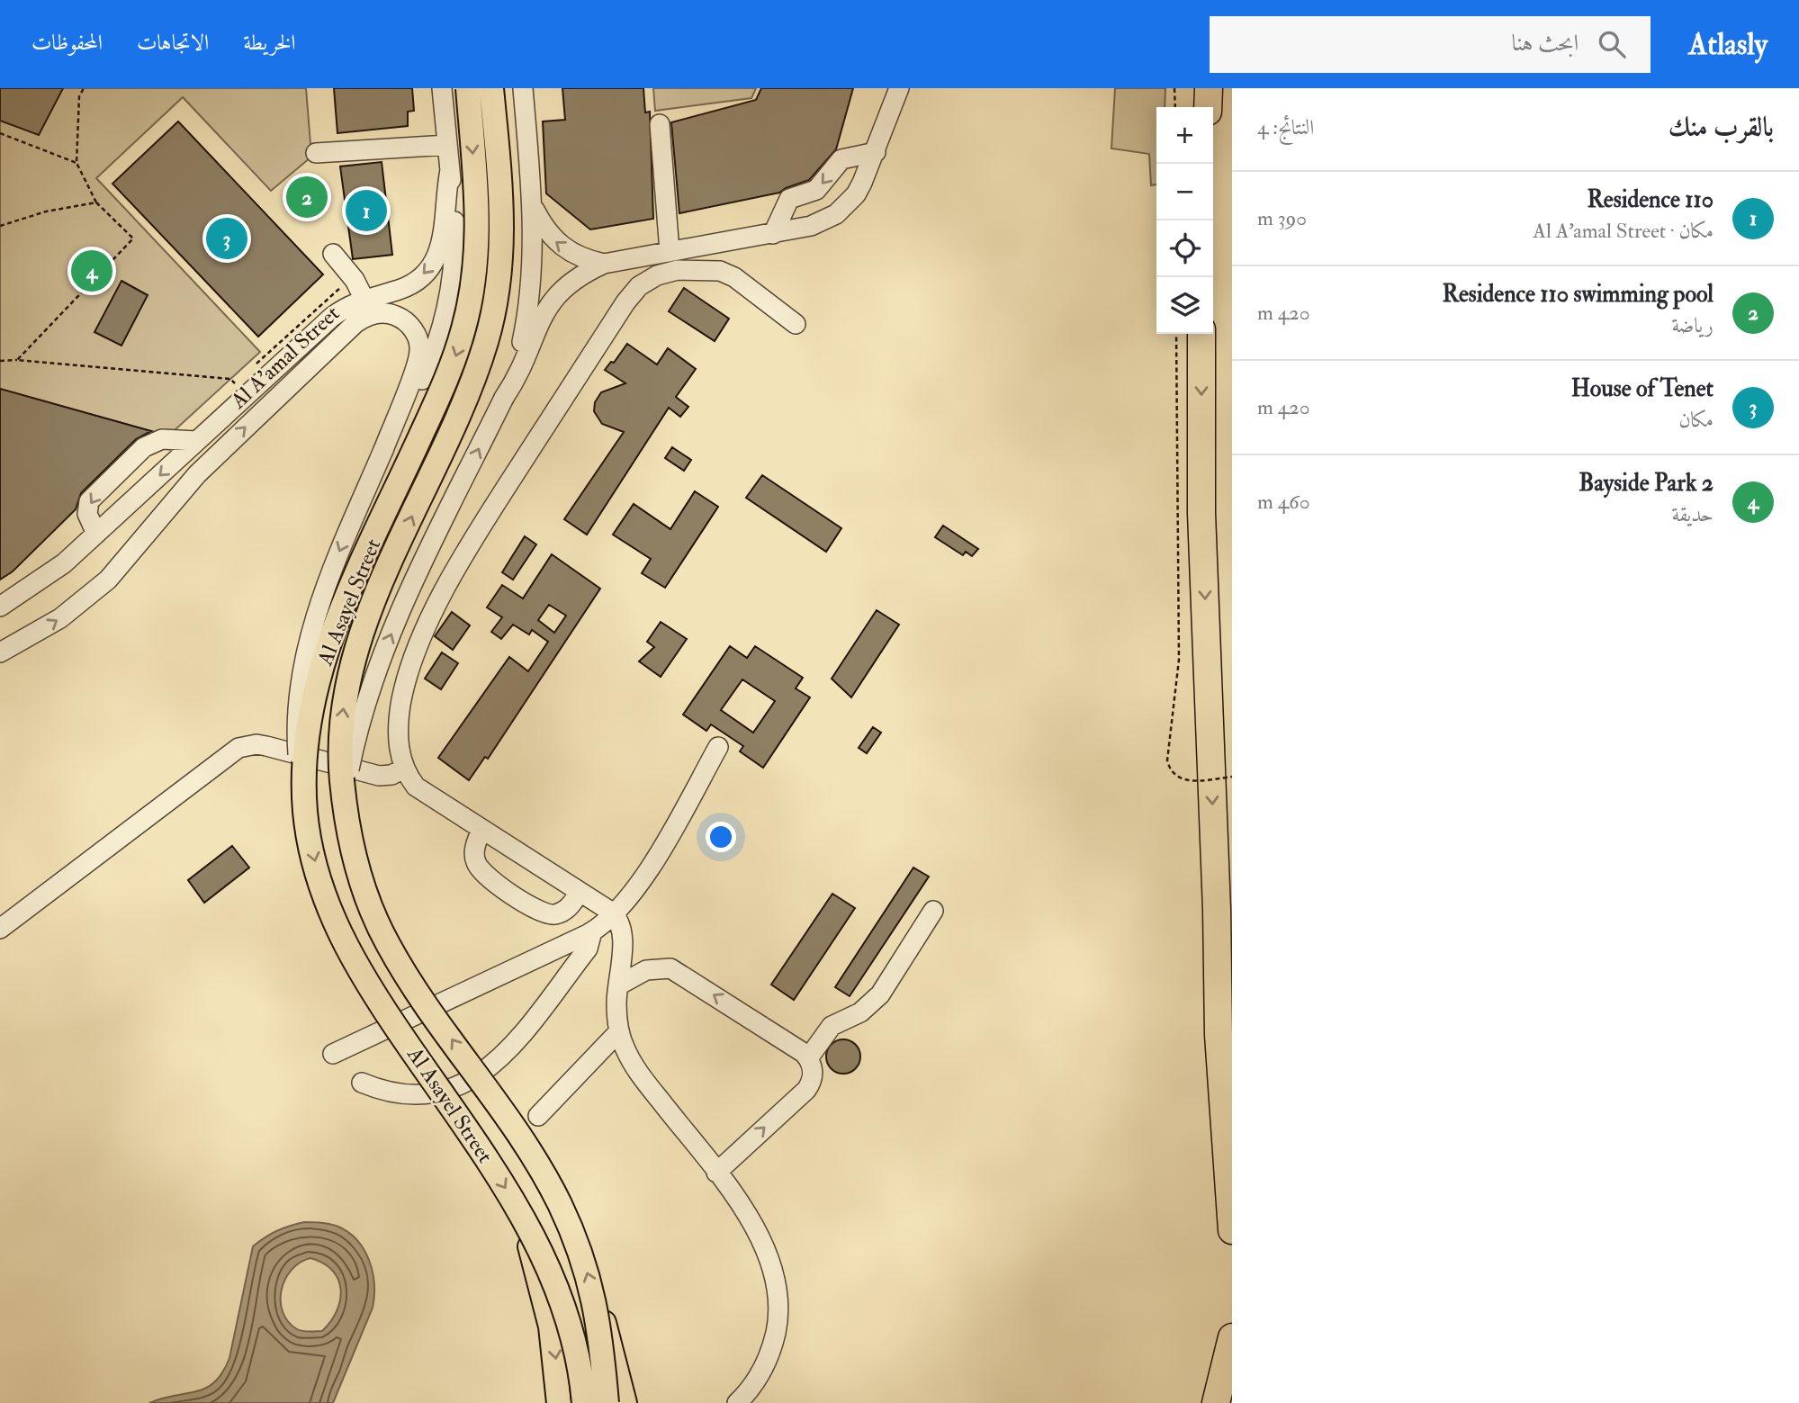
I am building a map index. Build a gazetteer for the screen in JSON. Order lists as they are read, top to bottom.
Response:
{
  "streets": {
    "main road": ["Al Asayel Street"],
    "street": ["Al A'amal Street"]
  },
  "crossings": [
    ["Al A'amal Street", "Al Asayel Street"]
  ],
  "page": {
    "header": "Atlasly",
    "search": "ابحث هنا",
    "nav": ["الخريطة", "الاتجاهات", "المحفوظات"],
    "heading": ["بالقرب منك", "النتائج: 4"],
    "map_buttons": ["+", "−"],
    "list": [
      {
        "mark": "1",
        "name": "Residence 110",
        "note": "مكان · Al A'amal Street",
        "value": "390 m"
      },
      {
        "mark": "2",
        "name": "Residence 110 swimming pool",
        "note": "رياضة",
        "value": "420 m"
      },
      {
        "mark": "3",
        "name": "House of Tenet",
        "note": "مكان",
        "value": "420 m"
      },
      {
        "mark": "4",
        "name": "Bayside Park 2",
        "note": "حديقة",
        "value": "460 m"
      }
    ],
    "pins": [
      "2",
      "1",
      "3",
      "4"
    ]
  }
}
